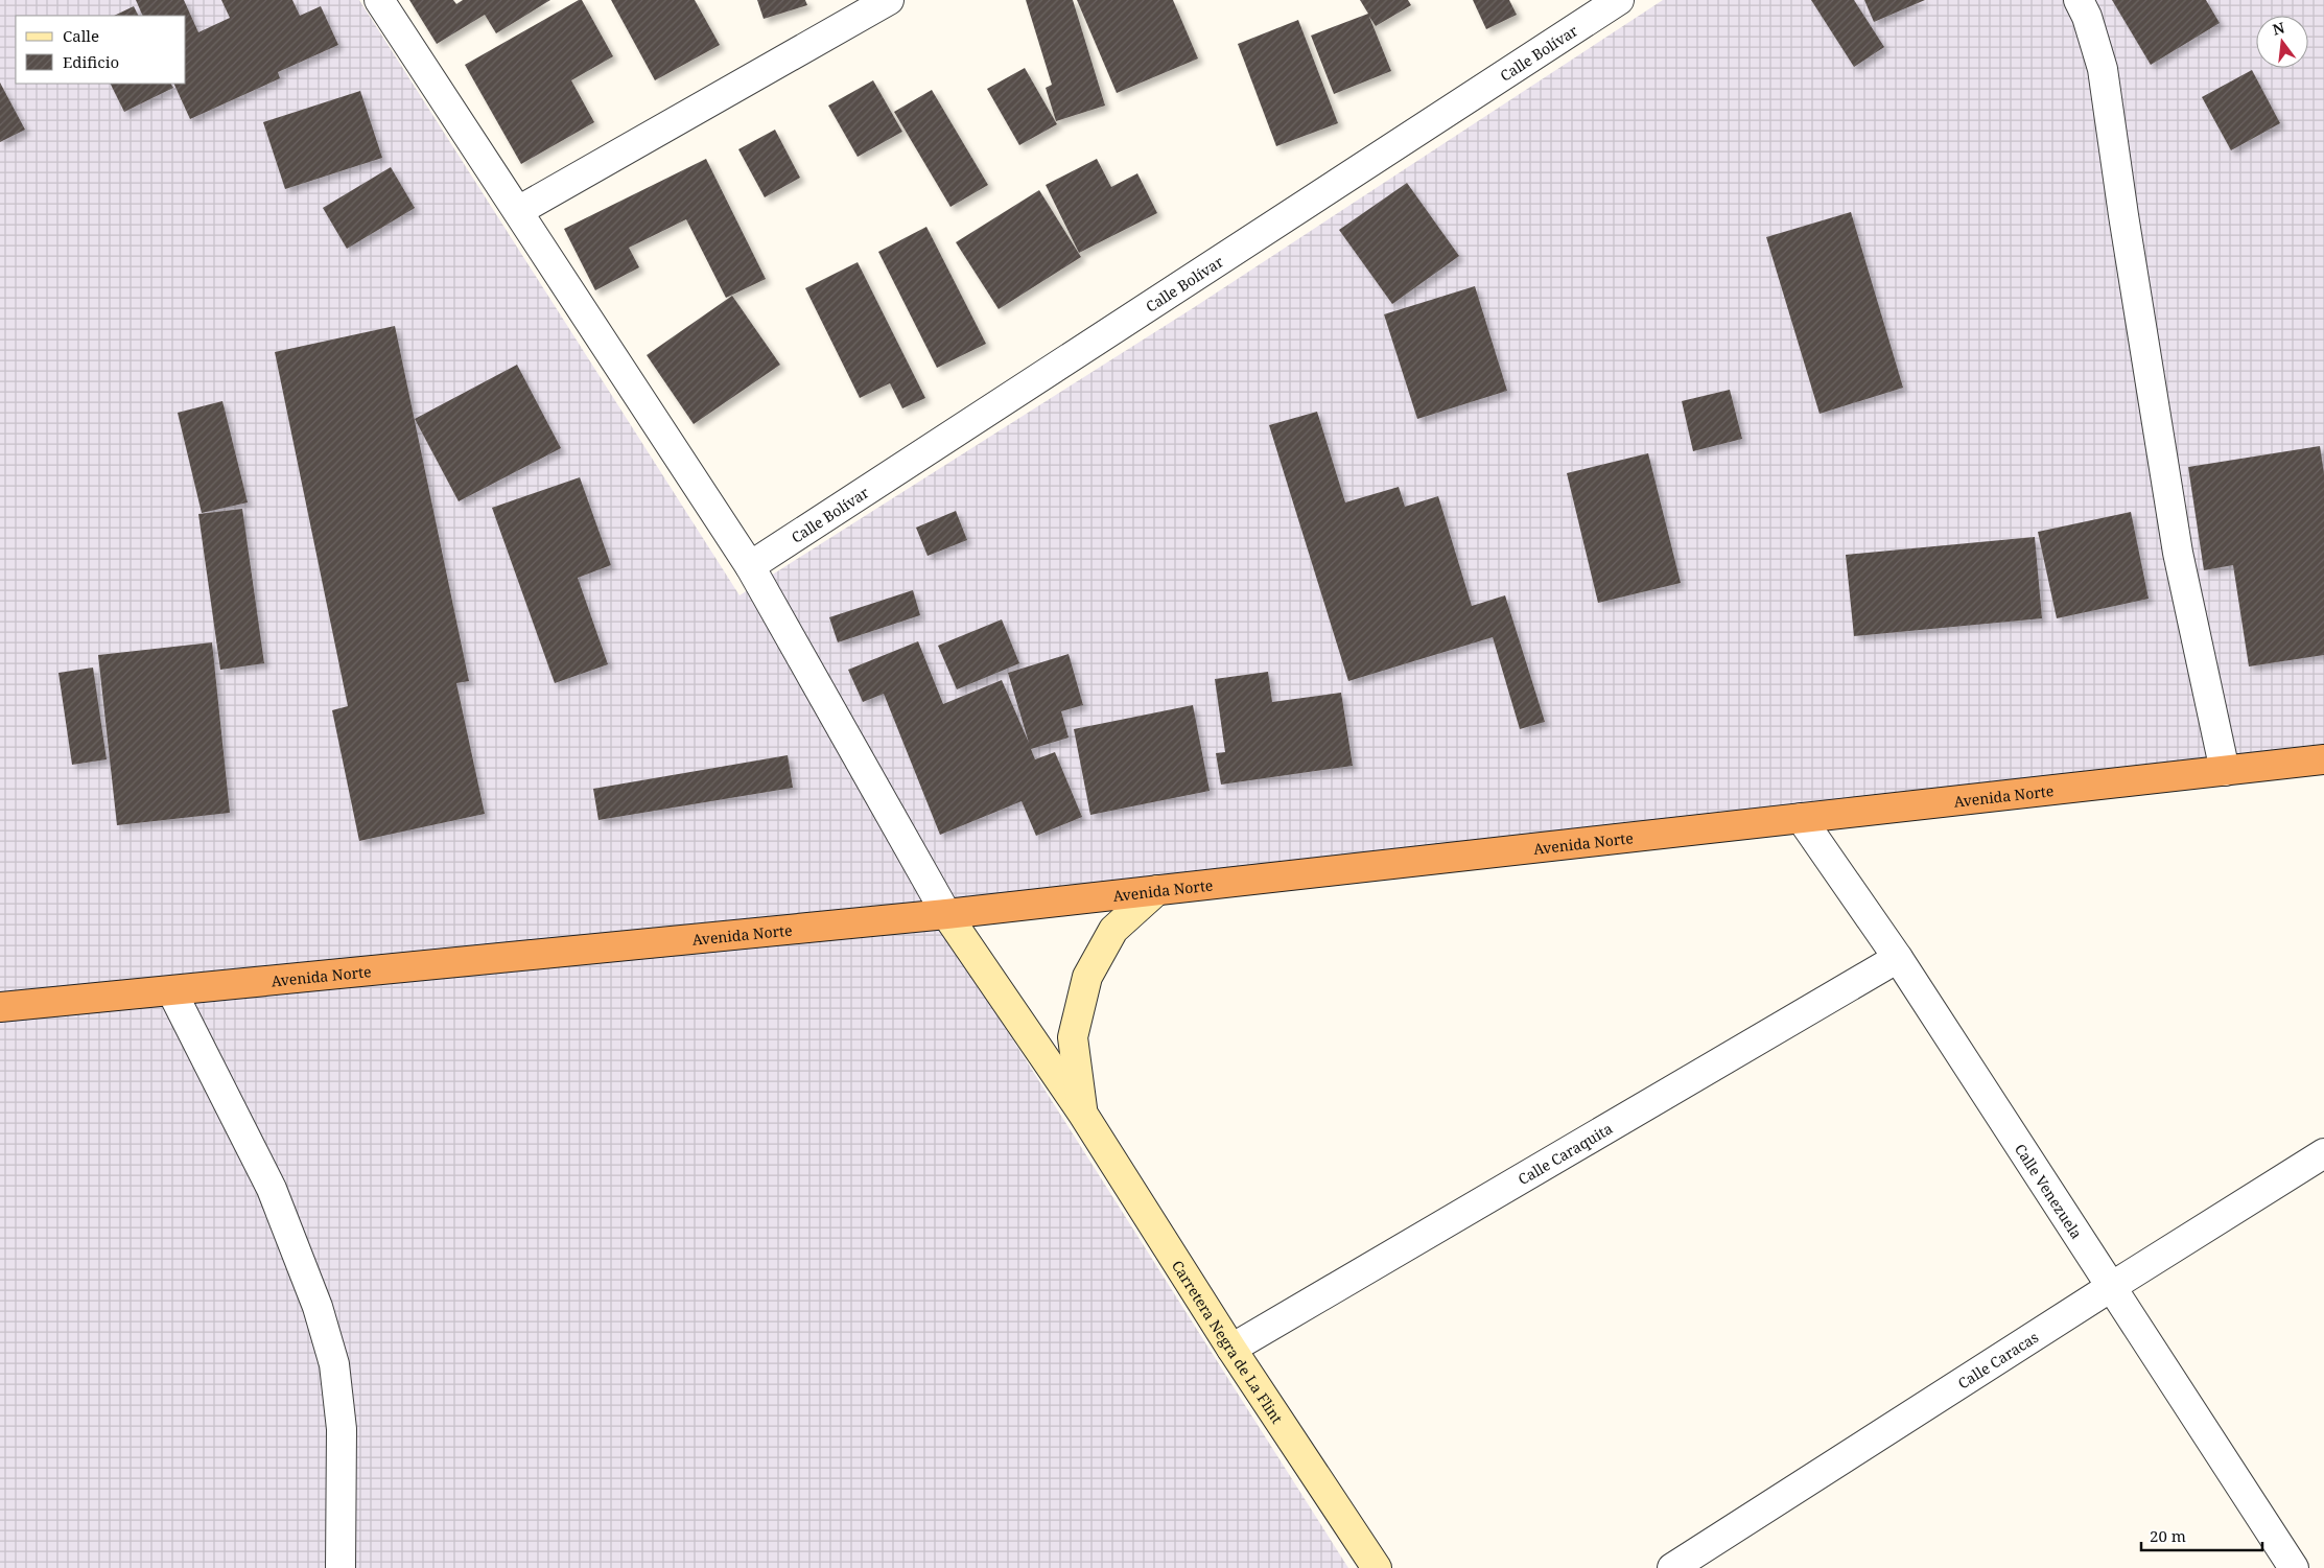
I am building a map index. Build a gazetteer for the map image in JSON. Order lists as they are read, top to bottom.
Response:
{
  "streets": {
    "highway": ["Avenida Norte"],
    "main road": ["Carretera Negra de La Flint"],
    "street": [
      "Calle Bolívar",
      "Calle Caraquita",
      "Calle Venezuela",
      "Calle Caracas"
    ]
  },
  "crossings": [
    ["Avenida Norte", "Calle Venezuela"],
    ["Avenida Norte", "Carretera Negra de La Flint"],
    ["Calle Caraquita", "Calle Venezuela"],
    ["Calle Caraquita", "Carretera Negra de La Flint"],
    ["Calle Venezuela", "Calle Caracas"]
  ],
  "legend": ["Calle", "Edificio"],
  "scale_bar": "20 m",
  "north": "top"
}
